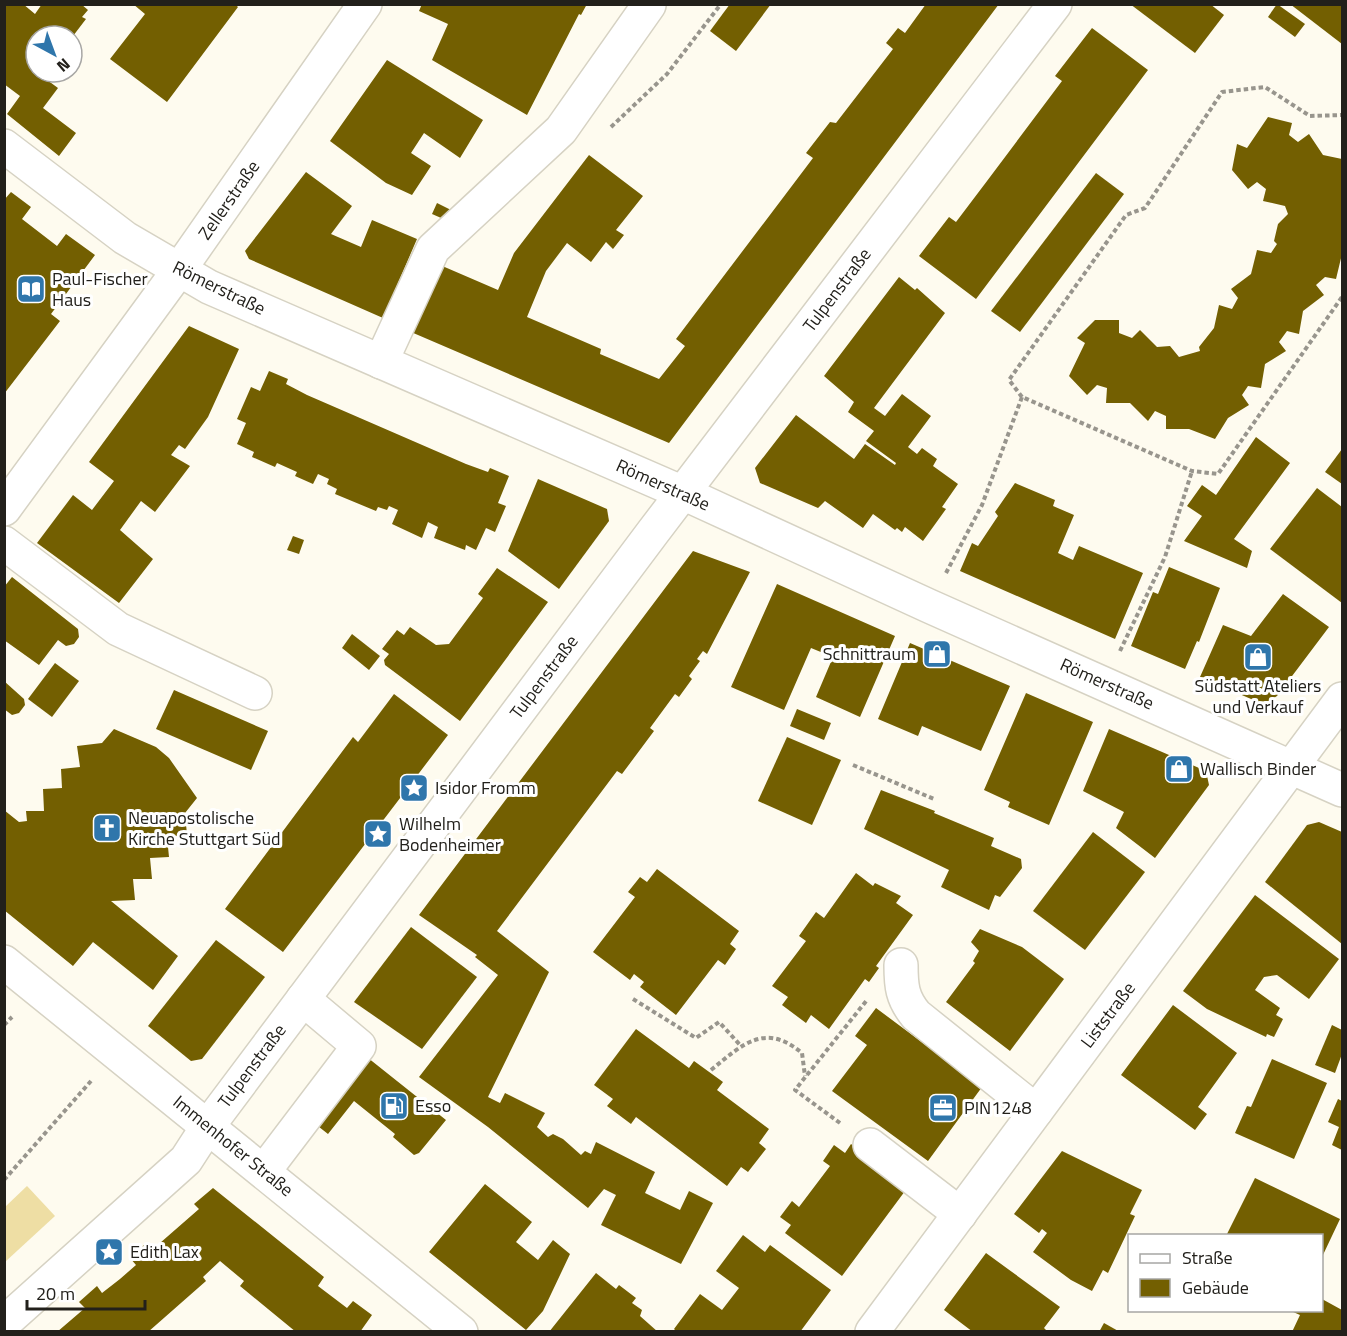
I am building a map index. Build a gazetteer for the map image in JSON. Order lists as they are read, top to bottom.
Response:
{
  "streets": {
    "street": [
      "Zellerstraße",
      "Römerstraße",
      "Tulpenstraße",
      "Liststraße",
      "Immenhofer Straße"
    ]
  },
  "crossings": [
    ["Zellerstraße", "Römerstraße"],
    ["Römerstraße", "Tulpenstraße"],
    ["Römerstraße", "Liststraße"],
    ["Tulpenstraße", "Immenhofer Straße"]
  ],
  "places": {
    "library": ["Paul-Fischer Haus"],
    "shop": ["Schnittraum", "Südstatt Ateliers und Verkauf", "Wallisch Binder"],
    "place": ["Isidor Fromm", "Wilhelm Bodenheimer", "Edith Lax"],
    "church": ["Neuapostolische Kirche Stuttgart Süd"],
    "fuel station": ["Esso"],
    "office": ["PIN1248"]
  },
  "legend": ["Straße", "Gebäude"],
  "scale_bar": "20 m",
  "north": "bottom right"
}
